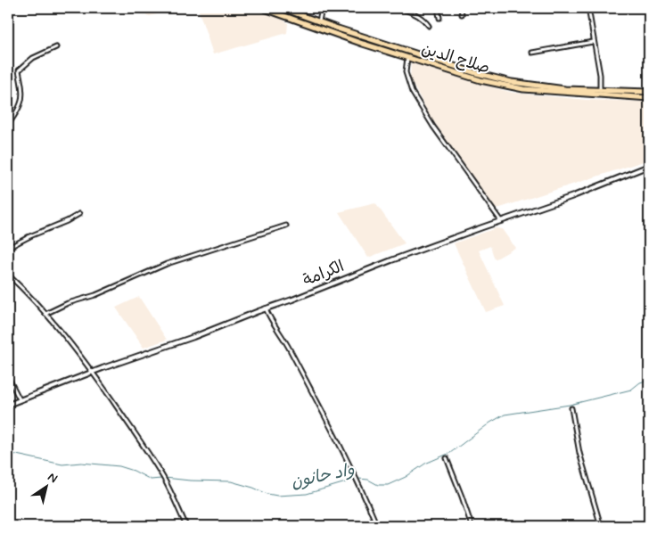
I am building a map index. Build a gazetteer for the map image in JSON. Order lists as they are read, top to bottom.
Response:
{
  "streets": {
    "highway": ["صلاح الدين"],
    "main road": ["الكرامة"]
  },
  "water": ["واد حانون"],
  "north": "top right"
}
